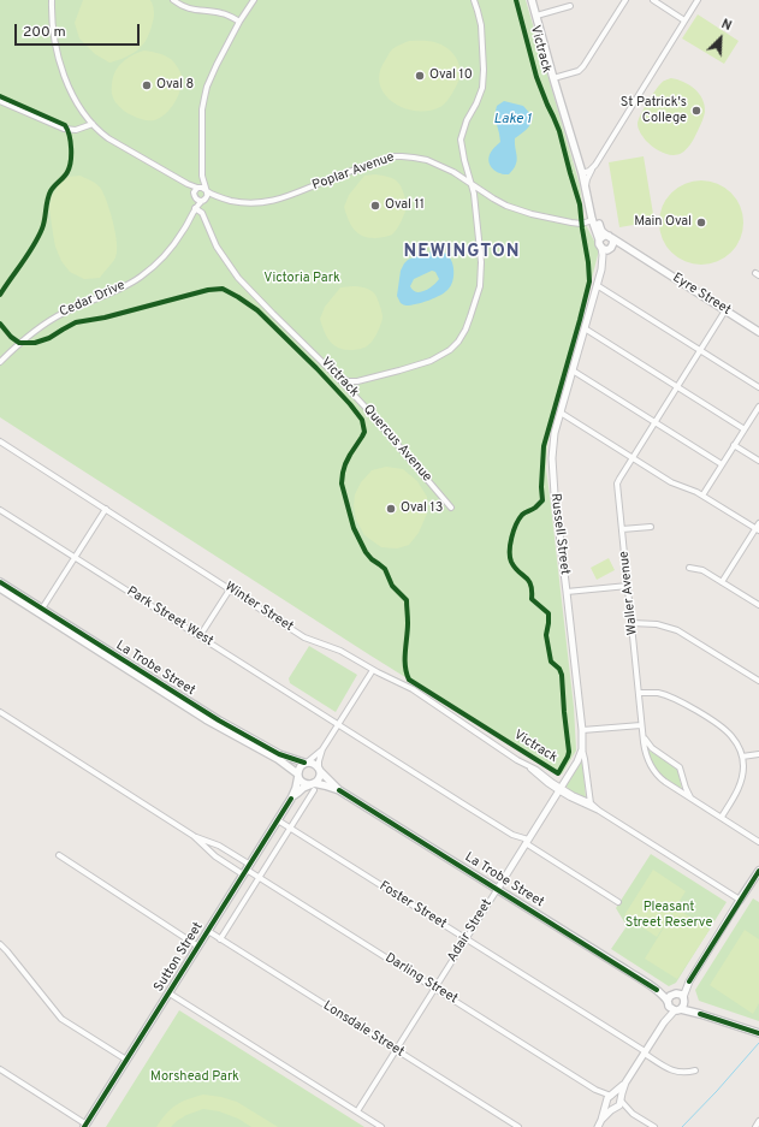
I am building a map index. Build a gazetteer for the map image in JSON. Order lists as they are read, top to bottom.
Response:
{
  "streets": {
    "main road": ["Eyre Street", "La Trobe Street", "Sutton Street"],
    "street": [
      "Poplar Avenue",
      "Cedar Drive",
      "Quercus Avenue",
      "Russell Street",
      "Waller Avenue",
      "Winter Street",
      "Park Street West",
      "Foster Street",
      "Adair Street",
      "Darling Street",
      "Lonsdale Street"
    ],
    "cycle path": ["Victrack"]
  },
  "crossings": [
    ["Poplar Avenue", "Cedar Drive"],
    ["Eyre Street", "Russell Street"],
    ["Eyre Street", "Waller Avenue"],
    ["Cedar Drive", "Quercus Avenue"],
    ["Russell Street", "Winter Street"],
    ["Russell Street", "Adair Street"],
    ["Winter Street", "Adair Street"],
    ["Park Street West", "Adair Street"],
    ["La Trobe Street", "Adair Street"],
    ["La Trobe Street", "Sutton Street"],
    ["Foster Street", "Adair Street"],
    ["Foster Street", "Sutton Street"],
    ["Adair Street", "Darling Street"],
    ["Adair Street", "Lonsdale Street"],
    ["Sutton Street", "Darling Street"],
    ["Sutton Street", "Lonsdale Street"]
  ],
  "districts": ["NEWINGTON"],
  "water": ["Lake 1"],
  "parks": ["Victoria Park", "Pleasant Street Reserve", "Morshead Park"],
  "places": [
    "Oval 10",
    "Oval 8",
    "St Patrick's College",
    "Oval 11",
    "Main Oval",
    "Oval 13"
  ],
  "scale_bar": "200 m",
  "north": "top right"
}
